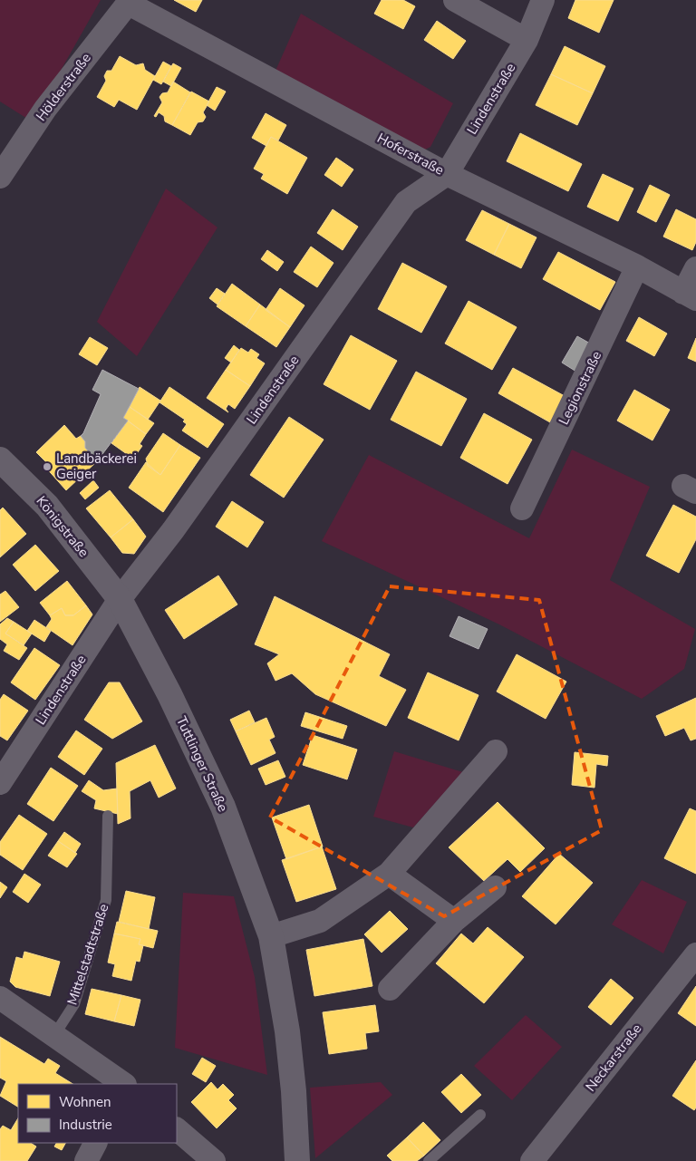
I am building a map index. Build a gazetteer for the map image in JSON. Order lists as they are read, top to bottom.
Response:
{
  "streets": {
    "street": [
      "Hölderstraße",
      "Lindenstraße",
      "Hoferstraße",
      "Legionstraße",
      "Königstraße",
      "Tuttlinger Straße",
      "Neckarstraße"
    ],
    "lane": ["Mittelstadtstraße"]
  },
  "crossings": [
    ["Hölderstraße", "Hoferstraße"],
    ["Lindenstraße", "Hoferstraße"],
    ["Lindenstraße", "Königstraße"],
    ["Lindenstraße", "Tuttlinger Straße"],
    ["Hoferstraße", "Legionstraße"],
    ["Königstraße", "Tuttlinger Straße"]
  ],
  "places": ["Landbäckerei Geiger"],
  "legend": ["Wohnen", "Industrie"]
}
